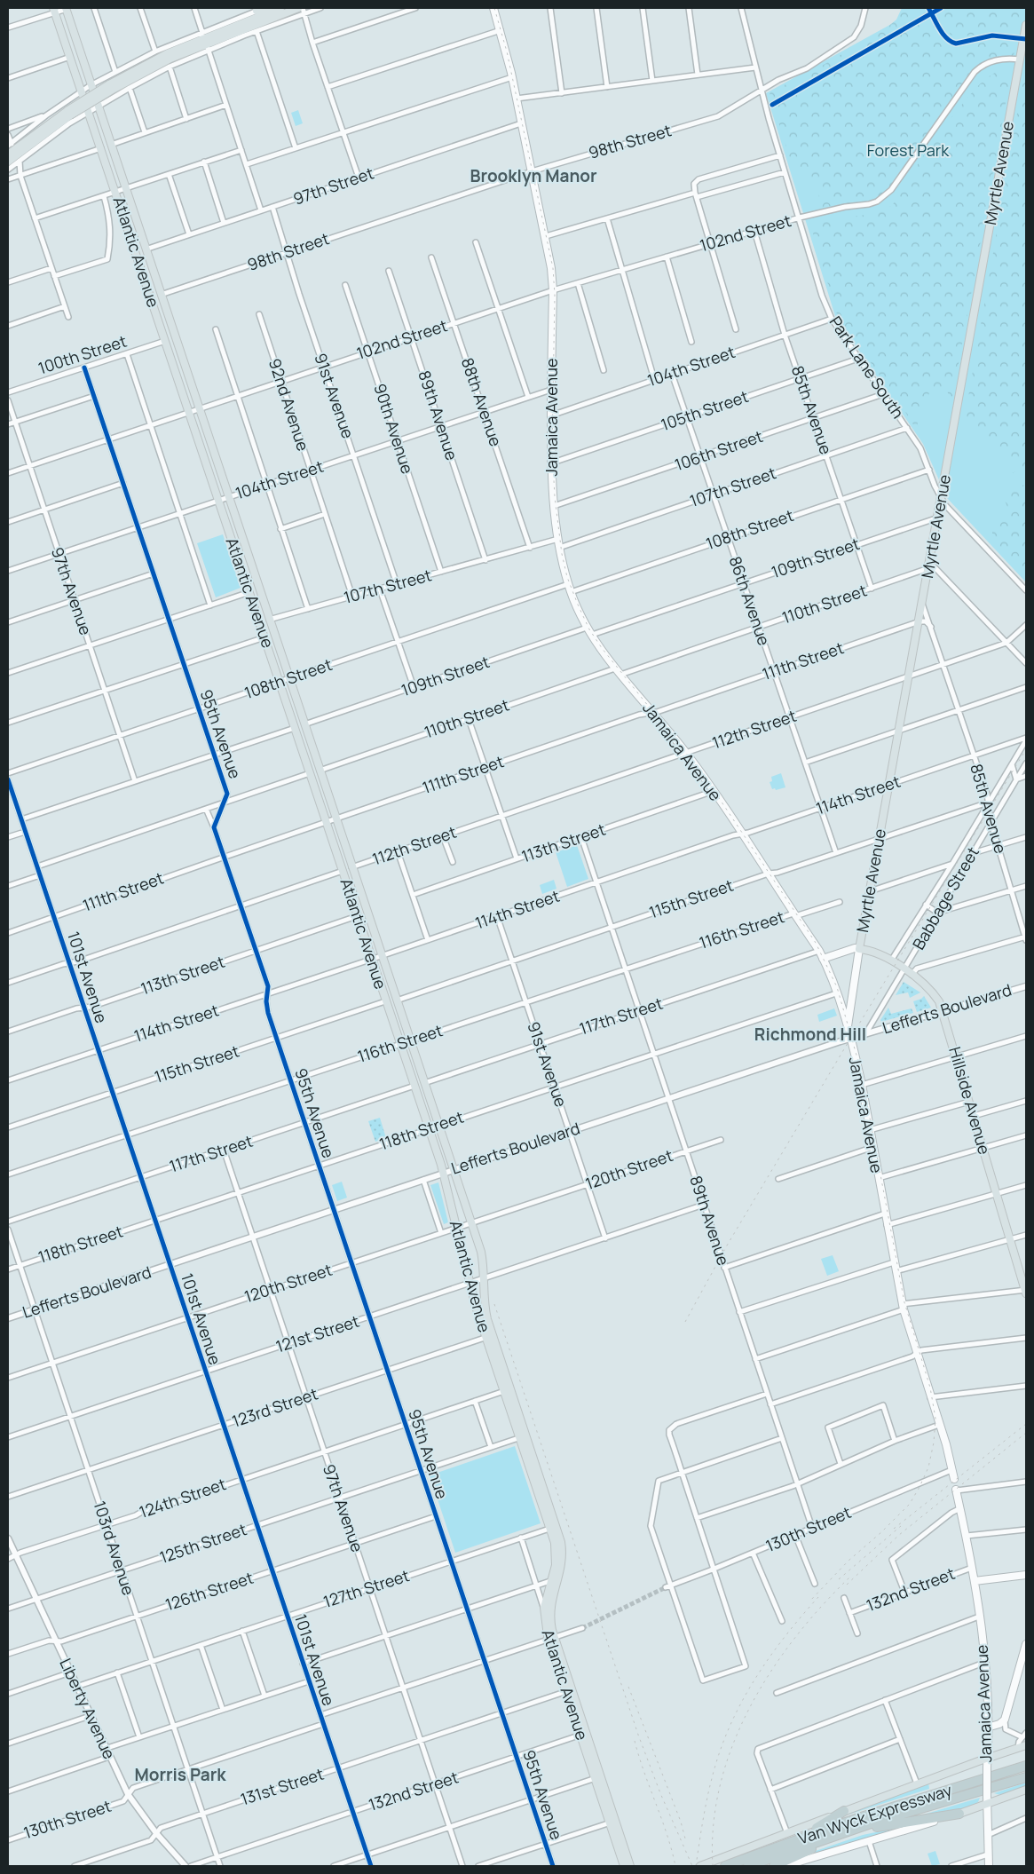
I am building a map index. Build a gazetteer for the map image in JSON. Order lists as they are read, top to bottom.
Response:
{
  "streets": {
    "highway": ["Van Wyck Expressway"],
    "main road": [
      "Myrtle Avenue",
      "Atlantic Avenue",
      "Jamaica Avenue",
      "Hillside Avenue",
      "132nd Street"
    ],
    "street": [
      "98th Street",
      "97th Street",
      "102nd Street",
      "100th Street",
      "104th Street",
      "Park Lane South",
      "91st Avenue",
      "88th Avenue",
      "92nd Avenue",
      "85th Avenue",
      "105th Street",
      "89th Avenue",
      "90th Avenue",
      "106th Street",
      "107th Street",
      "108th Street",
      "109th Street",
      "97th Avenue",
      "86th Avenue",
      "110th Street",
      "111th Street",
      "112th Street",
      "95th Avenue",
      "114th Street",
      "113th Street",
      "Babbage Street",
      "115th Street",
      "116th Street",
      "101st Avenue",
      "Lefferts Boulevard",
      "117th Street",
      "118th Street",
      "120th Street",
      "121st Street",
      "123rd Street",
      "124th Street",
      "130th Street",
      "125th Street",
      "103rd Avenue",
      "127th Street",
      "126th Street",
      "Liberty Avenue",
      "131st Street"
    ]
  },
  "crossings": [
    ["98th Street", "Atlantic Avenue"],
    ["98th Street", "Park Lane South"],
    ["98th Street", "91st Avenue"],
    ["98th Street", "Jamaica Avenue"],
    ["Myrtle Avenue", "102nd Street"],
    ["Myrtle Avenue", "Park Lane South"],
    ["Myrtle Avenue", "85th Avenue"],
    ["Myrtle Avenue", "Jamaica Avenue"],
    ["Myrtle Avenue", "109th Street"],
    ["Myrtle Avenue", "110th Street"],
    ["Myrtle Avenue", "111th Street"],
    ["Myrtle Avenue", "112th Street"],
    ["Myrtle Avenue", "114th Street"],
    ["Myrtle Avenue", "115th Street"],
    ["Myrtle Avenue", "Hillside Avenue"],
    ["97th Street", "Atlantic Avenue"],
    ["97th Street", "91st Avenue"],
    ["97th Street", "Jamaica Avenue"],
    ["102nd Street", "Atlantic Avenue"],
    ["102nd Street", "Park Lane South"],
    ["102nd Street", "91st Avenue"],
    ["102nd Street", "88th Avenue"],
    ["102nd Street", "92nd Avenue"],
    ["102nd Street", "85th Avenue"],
    ["102nd Street", "89th Avenue"],
    ["102nd Street", "Jamaica Avenue"],
    ["102nd Street", "90th Avenue"],
    ["102nd Street", "97th Avenue"],
    ["102nd Street", "95th Avenue"],
    ["Atlantic Avenue", "100th Street"],
    ["Atlantic Avenue", "104th Street"],
    ["Atlantic Avenue", "107th Street"],
    ["Atlantic Avenue", "108th Street"],
    ["Atlantic Avenue", "109th Street"],
    ["Atlantic Avenue", "110th Street"],
    ["Atlantic Avenue", "111th Street"],
    ["Atlantic Avenue", "112th Street"],
    ["Atlantic Avenue", "114th Street"],
    ["Atlantic Avenue", "113th Street"],
    ["Atlantic Avenue", "115th Street"],
    ["Atlantic Avenue", "116th Street"],
    ["Atlantic Avenue", "Lefferts Boulevard"],
    ["Atlantic Avenue", "117th Street"],
    ["Atlantic Avenue", "118th Street"],
    ["Atlantic Avenue", "120th Street"],
    ["Atlantic Avenue", "121st Street"],
    ["Atlantic Avenue", "123rd Street"],
    ["Atlantic Avenue", "124th Street"],
    ["Atlantic Avenue", "125th Street"],
    ["Atlantic Avenue", "127th Street"],
    ["Atlantic Avenue", "132nd Street"],
    ["Atlantic Avenue", "131st Street"],
    ["100th Street", "95th Avenue"],
    ["104th Street", "Park Lane South"],
    ["104th Street", "91st Avenue"],
    ["104th Street", "88th Avenue"],
    ["104th Street", "92nd Avenue"],
    ["104th Street", "85th Avenue"],
    ["104th Street", "89th Avenue"],
    ["104th Street", "Jamaica Avenue"],
    ["104th Street", "90th Avenue"],
    ["104th Street", "97th Avenue"],
    ["104th Street", "86th Avenue"],
    ["104th Street", "95th Avenue"],
    ["Park Lane South", "105th Street"],
    ["Park Lane South", "106th Street"],
    ["Park Lane South", "107th Street"],
    ["Park Lane South", "108th Street"],
    ["91st Avenue", "107th Street"],
    ["91st Avenue", "114th Street"],
    ["91st Avenue", "115th Street"],
    ["91st Avenue", "116th Street"],
    ["91st Avenue", "Lefferts Boulevard"],
    ["91st Avenue", "117th Street"],
    ["91st Avenue", "118th Street"],
    ["91st Avenue", "120th Street"],
    ["91st Avenue", "121st Street"],
    ["88th Avenue", "107th Street"],
    ["92nd Avenue", "107th Street"],
    ["85th Avenue", "105th Street"],
    ["85th Avenue", "106th Street"],
    ["85th Avenue", "107th Street"],
    ["85th Avenue", "108th Street"],
    ["85th Avenue", "109th Street"],
    ["85th Avenue", "110th Street"],
    ["85th Avenue", "112th Street"],
    ["85th Avenue", "114th Street"],
    ["85th Avenue", "Babbage Street"],
    ["85th Avenue", "115th Street"],
    ["105th Street", "Jamaica Avenue"],
    ["105th Street", "86th Avenue"],
    ["89th Avenue", "107th Street"],
    ["89th Avenue", "114th Street"],
    ["89th Avenue", "113th Street"],
    ["89th Avenue", "115th Street"],
    ["89th Avenue", "116th Street"],
    ["89th Avenue", "Lefferts Boulevard"],
    ["89th Avenue", "117th Street"],
    ["89th Avenue", "118th Street"],
    ["89th Avenue", "120th Street"],
    ["89th Avenue", "121st Street"],
    ["89th Avenue", "130th Street"],
    ["Jamaica Avenue", "106th Street"],
    ["Jamaica Avenue", "107th Street"],
    ["Jamaica Avenue", "108th Street"],
    ["Jamaica Avenue", "109th Street"],
    ["Jamaica Avenue", "110th Street"],
    ["Jamaica Avenue", "111th Street"],
    ["Jamaica Avenue", "112th Street"],
    ["Jamaica Avenue", "114th Street"],
    ["Jamaica Avenue", "113th Street"],
    ["Jamaica Avenue", "115th Street"],
    ["Jamaica Avenue", "116th Street"],
    ["Jamaica Avenue", "Lefferts Boulevard"],
    ["Jamaica Avenue", "117th Street"],
    ["Jamaica Avenue", "118th Street"],
    ["Jamaica Avenue", "130th Street"],
    ["Jamaica Avenue", "132nd Street"],
    ["Jamaica Avenue", "Van Wyck Expressway"],
    ["90th Avenue", "107th Street"],
    ["106th Street", "86th Avenue"],
    ["107th Street", "86th Avenue"],
    ["108th Street", "97th Avenue"],
    ["108th Street", "86th Avenue"],
    ["108th Street", "95th Avenue"],
    ["109th Street", "86th Avenue"],
    ["97th Avenue", "Lefferts Boulevard"],
    ["97th Avenue", "117th Street"],
    ["97th Avenue", "118th Street"],
    ["97th Avenue", "120th Street"],
    ["97th Avenue", "121st Street"],
    ["97th Avenue", "123rd Street"],
    ["97th Avenue", "124th Street"],
    ["97th Avenue", "125th Street"],
    ["97th Avenue", "127th Street"],
    ["97th Avenue", "132nd Street"],
    ["97th Avenue", "126th Street"],
    ["97th Avenue", "131st Street"],
    ["86th Avenue", "110th Street"],
    ["86th Avenue", "111th Street"],
    ["86th Avenue", "112th Street"],
    ["86th Avenue", "114th Street"],
    ["86th Avenue", "115th Street"],
    ["111th Street", "95th Avenue"],
    ["111th Street", "101st Avenue"],
    ["95th Avenue", "114th Street"],
    ["95th Avenue", "113th Street"],
    ["95th Avenue", "115th Street"],
    ["95th Avenue", "116th Street"],
    ["95th Avenue", "Lefferts Boulevard"],
    ["95th Avenue", "117th Street"],
    ["95th Avenue", "118th Street"],
    ["95th Avenue", "120th Street"],
    ["95th Avenue", "121st Street"],
    ["95th Avenue", "123rd Street"],
    ["95th Avenue", "124th Street"],
    ["95th Avenue", "125th Street"],
    ["95th Avenue", "127th Street"],
    ["95th Avenue", "132nd Street"],
    ["95th Avenue", "126th Street"],
    ["95th Avenue", "131st Street"],
    ["114th Street", "101st Avenue"],
    ["113th Street", "101st Avenue"],
    ["Babbage Street", "Lefferts Boulevard"],
    ["Babbage Street", "Hillside Avenue"],
    ["115th Street", "101st Avenue"],
    ["116th Street", "101st Avenue"],
    ["101st Avenue", "Lefferts Boulevard"],
    ["101st Avenue", "117th Street"],
    ["101st Avenue", "118th Street"],
    ["101st Avenue", "120th Street"],
    ["101st Avenue", "121st Street"],
    ["101st Avenue", "123rd Street"],
    ["101st Avenue", "124th Street"],
    ["101st Avenue", "130th Street"],
    ["101st Avenue", "125th Street"],
    ["101st Avenue", "127th Street"],
    ["101st Avenue", "132nd Street"],
    ["101st Avenue", "126th Street"],
    ["101st Avenue", "131st Street"],
    ["Lefferts Boulevard", "Hillside Avenue"],
    ["Lefferts Boulevard", "103rd Avenue"],
    ["118th Street", "103rd Avenue"],
    ["120th Street", "103rd Avenue"],
    ["121st Street", "103rd Avenue"],
    ["123rd Street", "103rd Avenue"],
    ["124th Street", "103rd Avenue"],
    ["124th Street", "Liberty Avenue"],
    ["130th Street", "103rd Avenue"],
    ["130th Street", "Liberty Avenue"],
    ["125th Street", "103rd Avenue"],
    ["125th Street", "Liberty Avenue"],
    ["103rd Avenue", "127th Street"],
    ["103rd Avenue", "132nd Street"],
    ["103rd Avenue", "126th Street"],
    ["103rd Avenue", "131st Street"],
    ["127th Street", "Liberty Avenue"],
    ["126th Street", "Liberty Avenue"],
    ["Liberty Avenue", "131st Street"]
  ],
  "districts": ["Brooklyn Manor", "Richmond Hill", "Morris Park"],
  "parks": ["Forest Park"]
}
